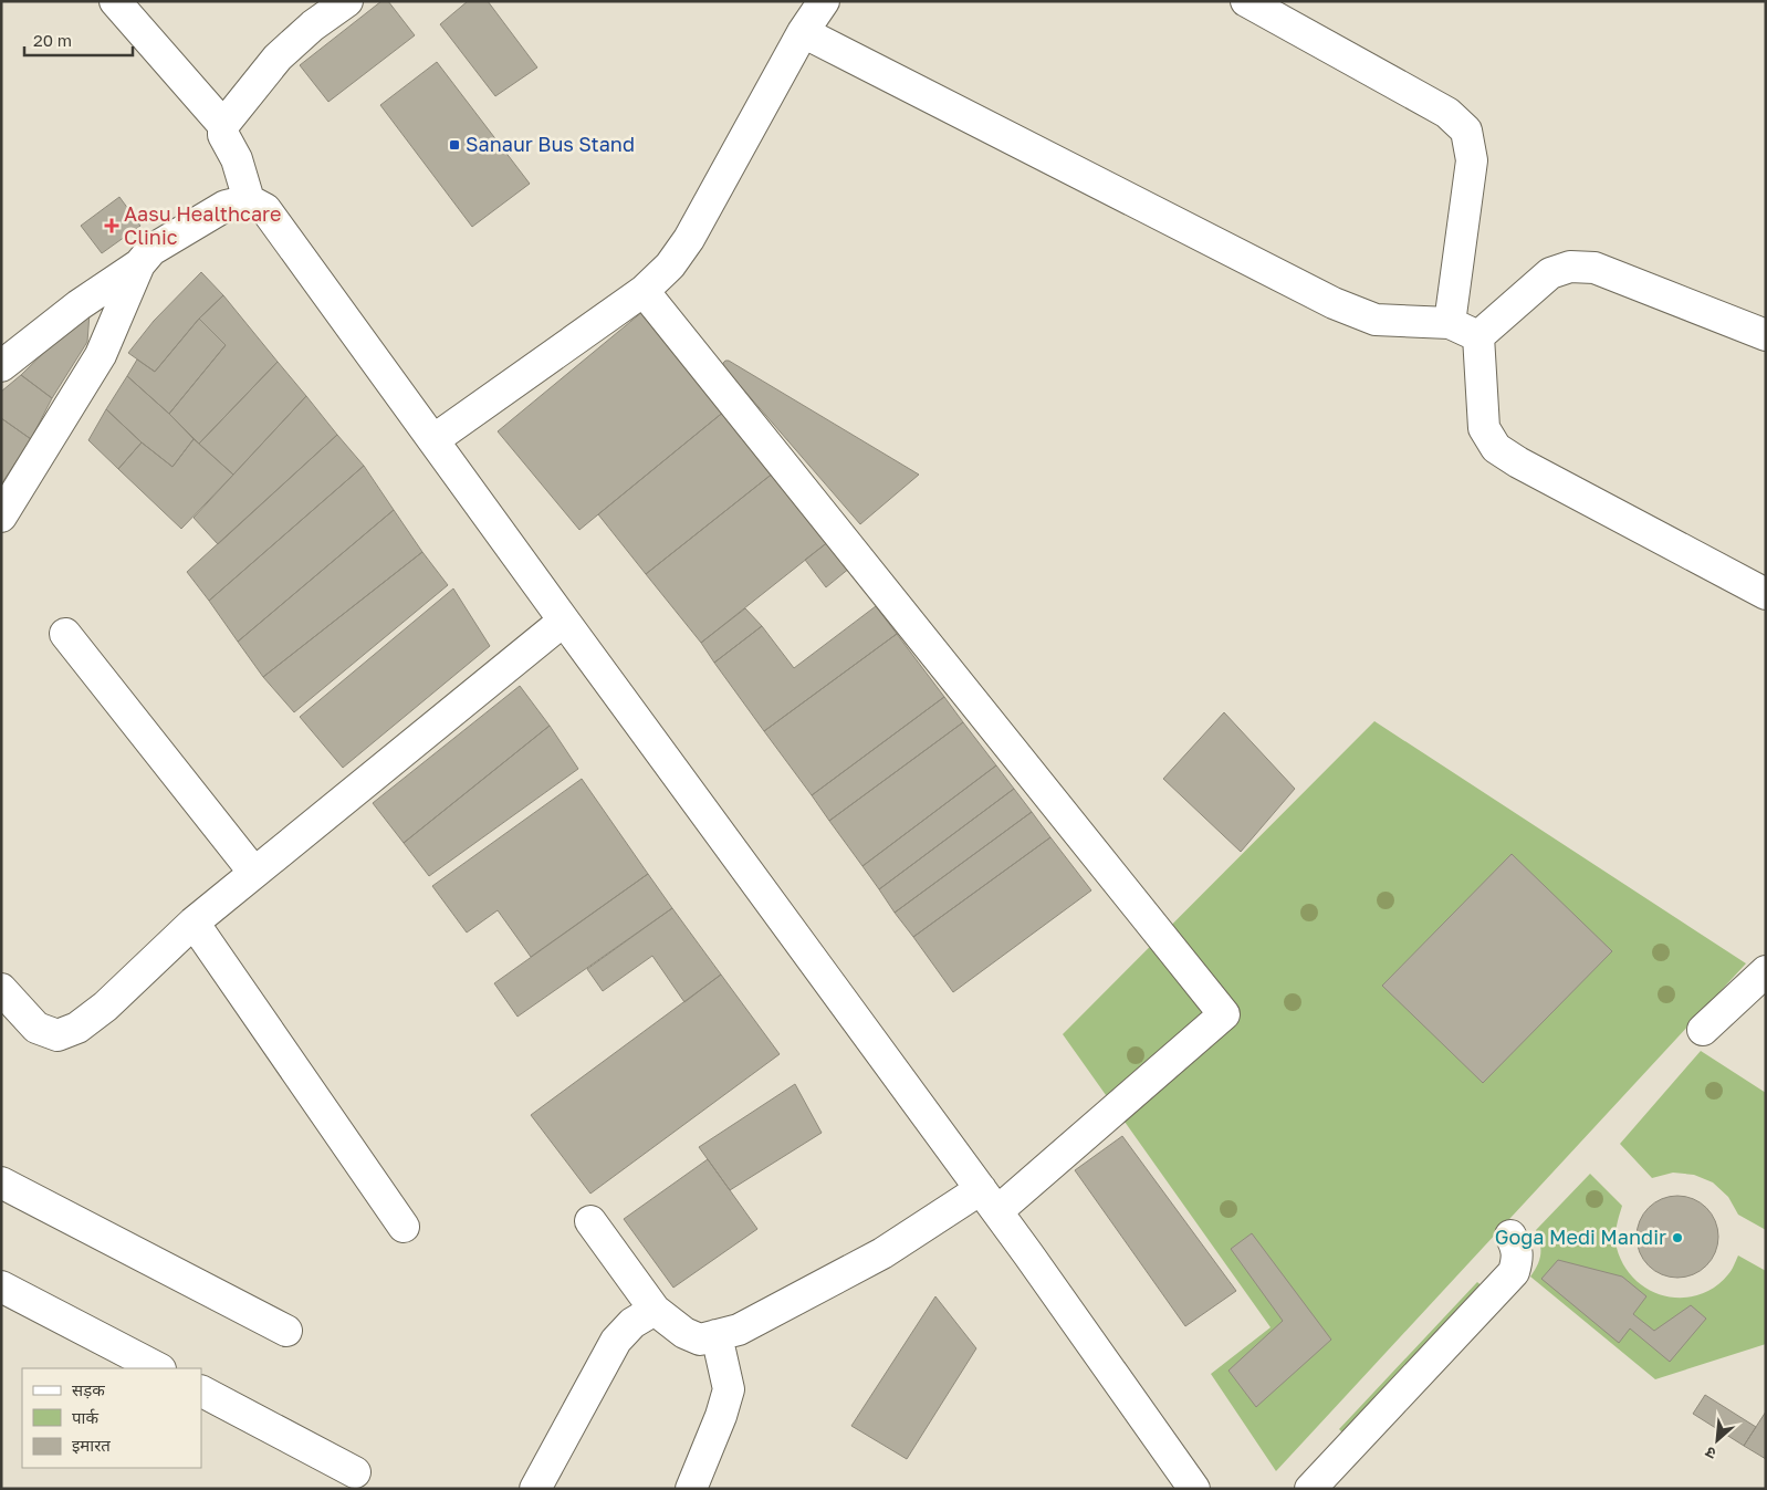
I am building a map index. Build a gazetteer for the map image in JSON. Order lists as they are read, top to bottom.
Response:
{
  "places": {
    "transit": ["Sanaur Bus Stand"],
    "health": ["Aasu Healthcare Clinic"],
    "other": ["Goga Medi Mandir"]
  },
  "legend": ["सड़क", "पार्क", "इमारत"],
  "scale_bar": "20 m",
  "north": "bottom left"
}
